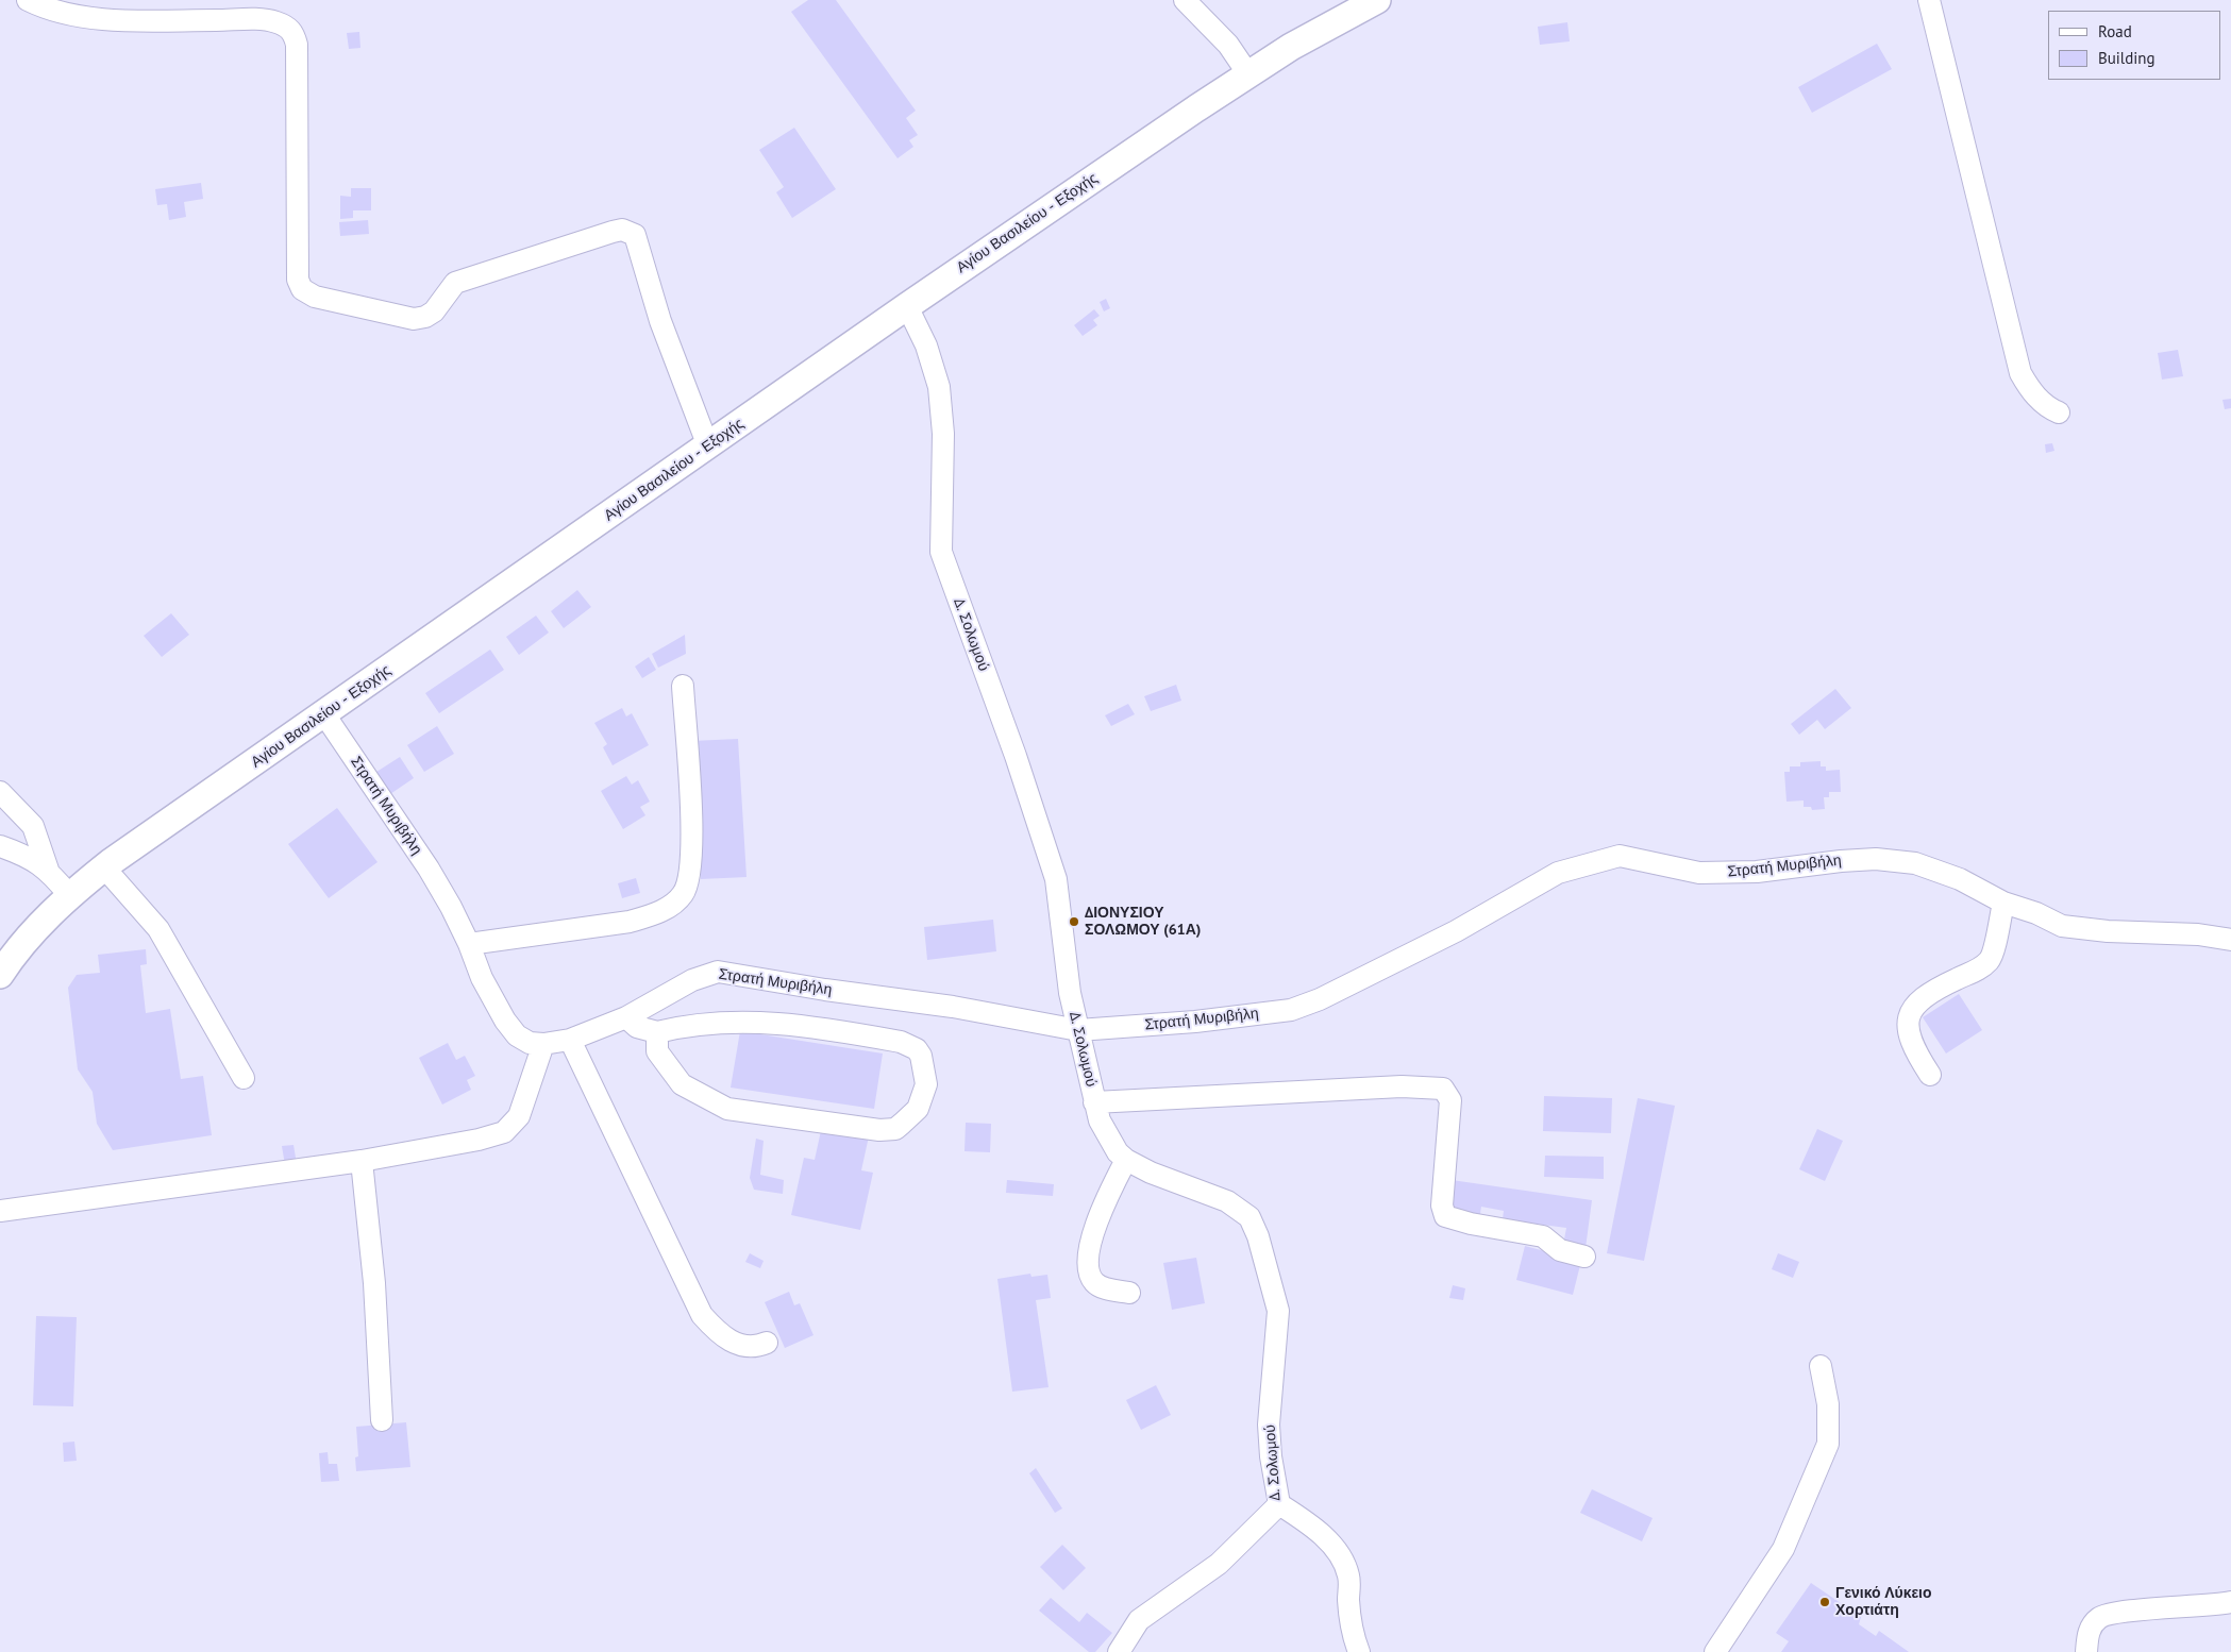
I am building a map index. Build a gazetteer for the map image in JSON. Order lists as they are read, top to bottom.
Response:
{
  "streets": {
    "main road": ["Αγίου Βασιλείου - Εξοχής"],
    "street": ["Δ. Σολωμού", "Στρατή Μυριβήλη"]
  },
  "crossings": [
    ["Αγίου Βασιλείου - Εξοχής", "Δ. Σολωμού"],
    ["Αγίου Βασιλείου - Εξοχής", "Στρατή Μυριβήλη"],
    ["Δ. Σολωμού", "Στρατή Μυριβήλη"]
  ],
  "places": ["ΔΙΟΝΥΣΙΟΥ ΣΟΛΩΜΟΥ (61Α)", "Γενικό Λύκειο Χορτιάτη"],
  "legend": ["Road", "Building"]
}
